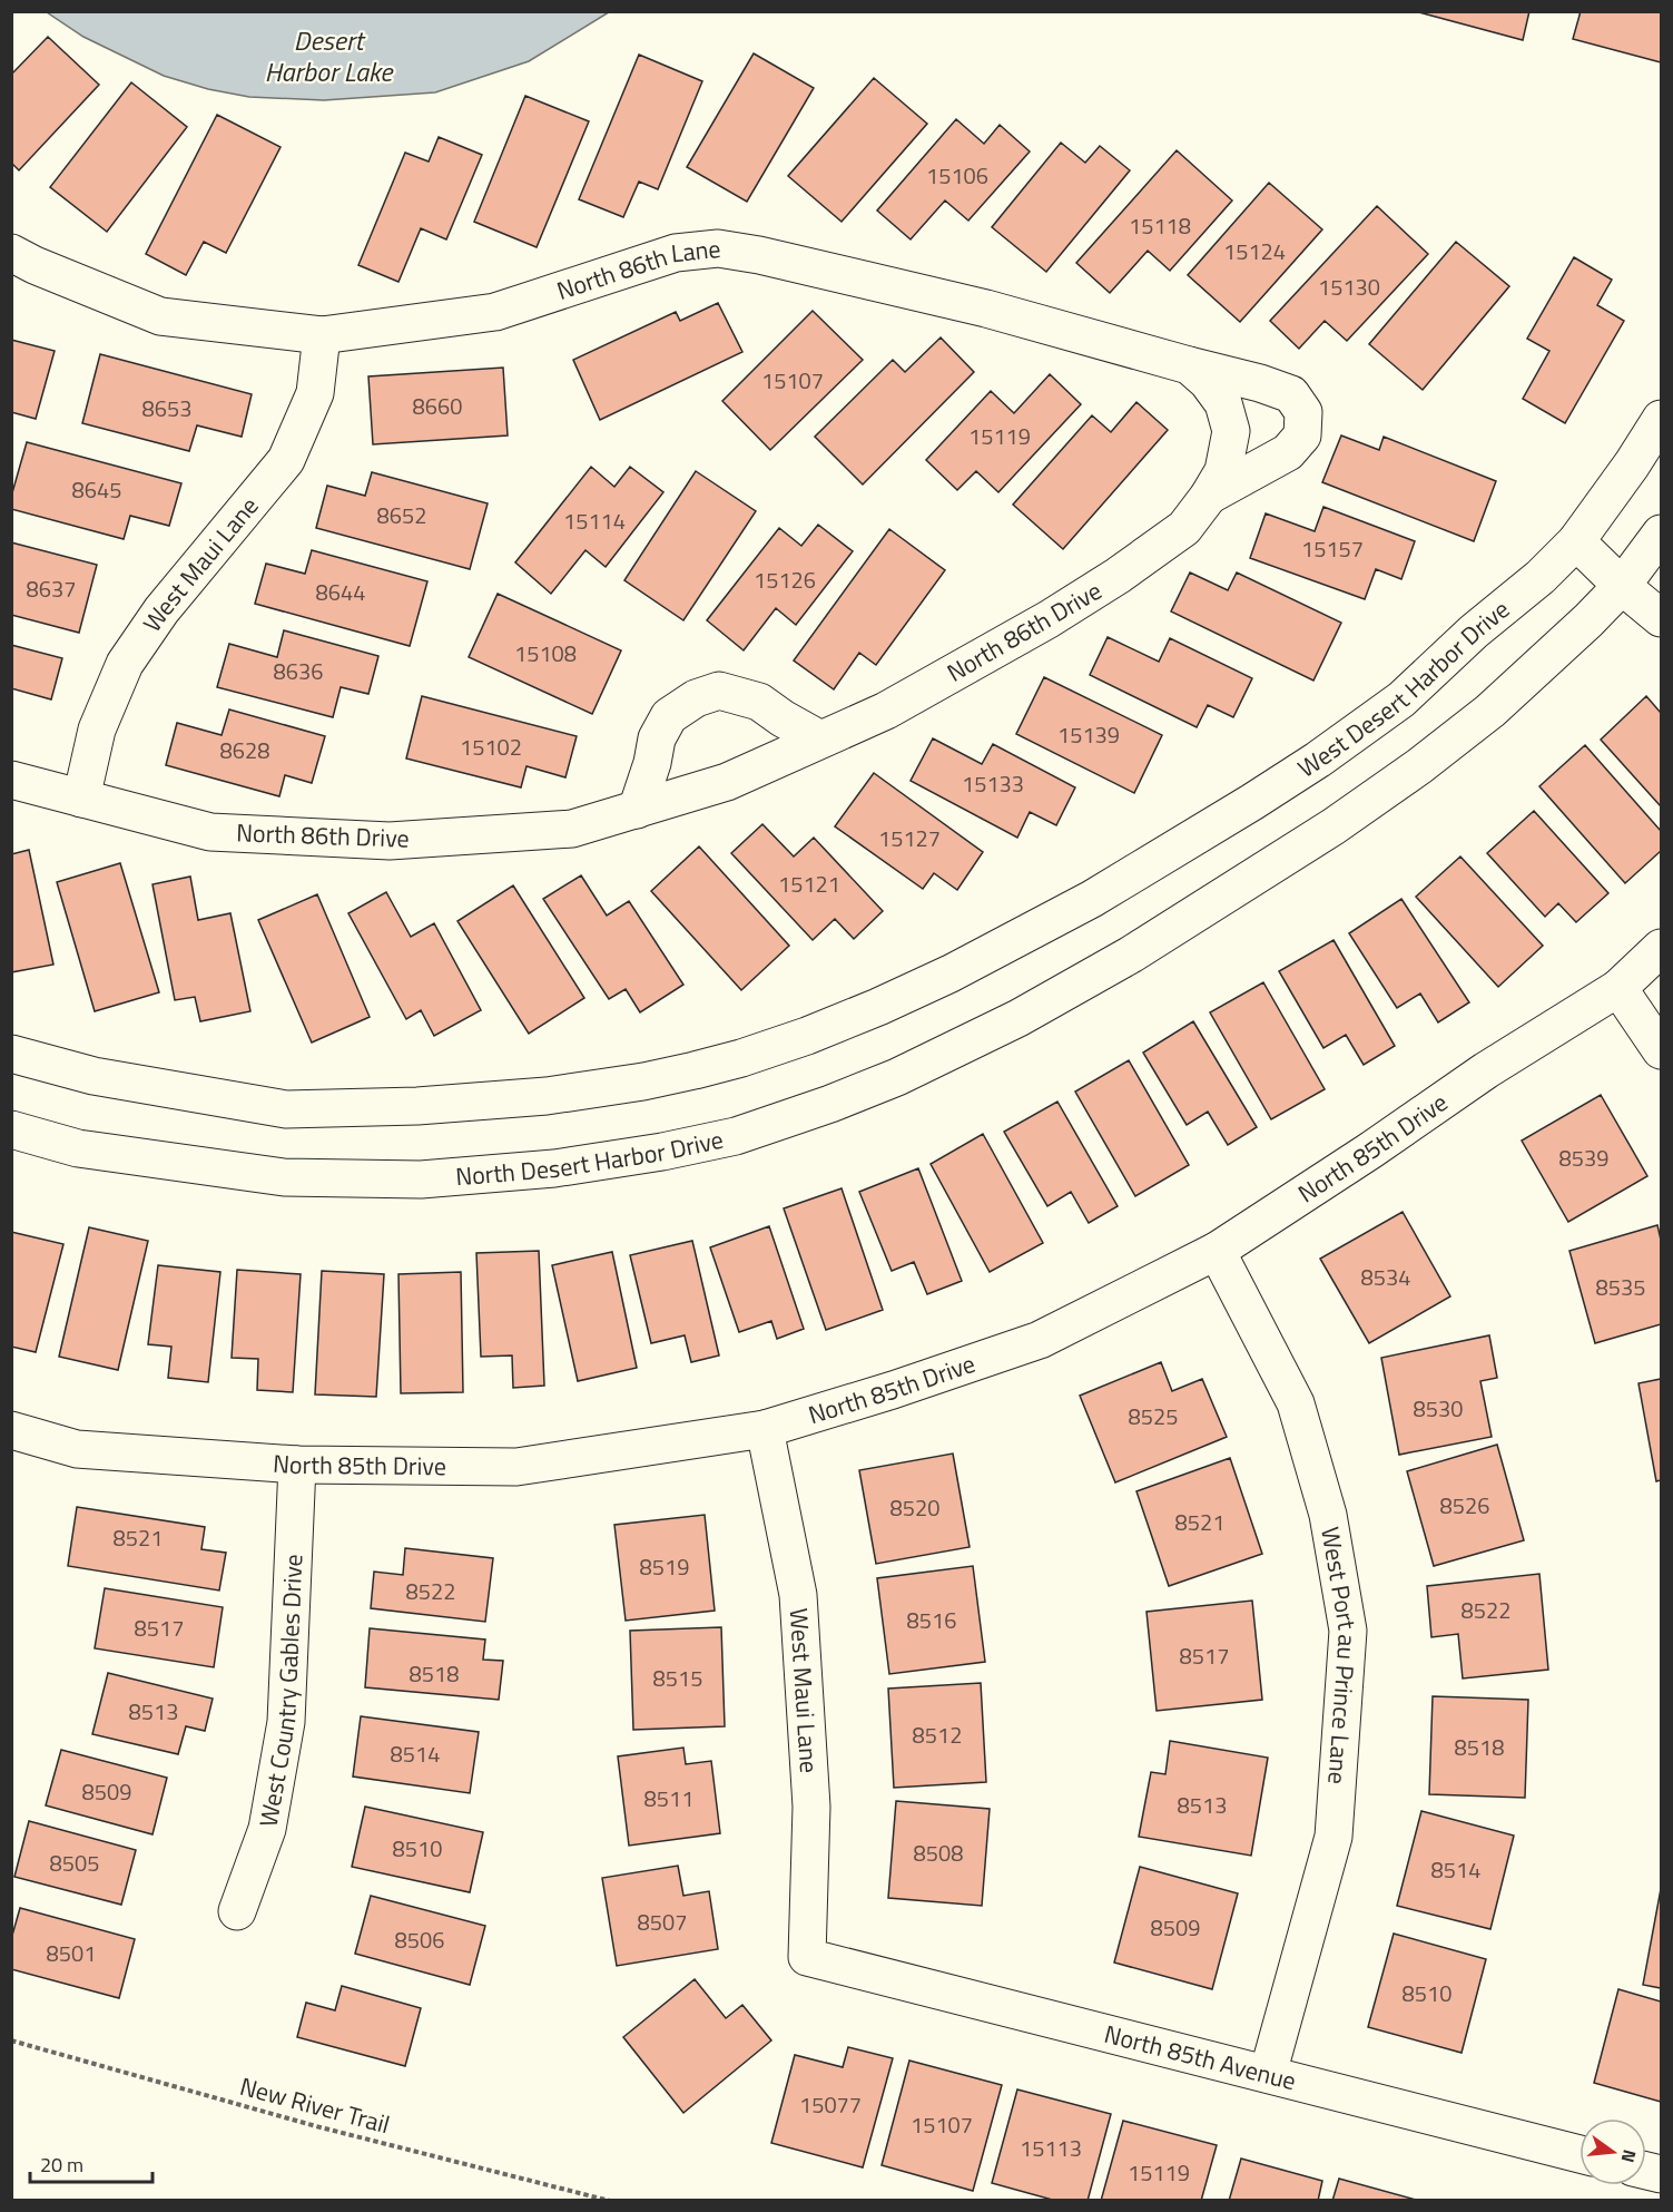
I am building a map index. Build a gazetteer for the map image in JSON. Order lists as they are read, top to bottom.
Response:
{
  "streets": {
    "street": [
      "North 86th Lane",
      "West Maui Lane",
      "North 86th Drive",
      "West Desert Harbor Drive",
      "North 85th Drive",
      "North Desert Harbor Drive",
      "West Port au Prince Lane",
      "West Country Gables Drive",
      "North 85th Avenue"
    ],
    "path": ["New River Trail"]
  },
  "crossings": [
    ["North 86th Lane", "West Maui Lane"],
    ["North 86th Lane", "North 86th Drive"],
    ["West Maui Lane", "North 86th Drive"],
    ["West Maui Lane", "North 85th Drive"],
    ["West Maui Lane", "North 85th Avenue"],
    ["North 85th Drive", "West Port au Prince Lane"],
    ["North 85th Drive", "West Country Gables Drive"],
    ["West Port au Prince Lane", "North 85th Avenue"]
  ],
  "water": ["Desert Harbor Lake"],
  "house_numbers": [
    "15106",
    "15118",
    "15124",
    "15130",
    "15107",
    "8660",
    "8653",
    "15119",
    "8645",
    "8652",
    "15114",
    "15157",
    "15126",
    "8637",
    "8644",
    "15108",
    "8636",
    "15139",
    "15102",
    "8628",
    "15133",
    "15127",
    "15121",
    "8539",
    "8534",
    "8535",
    "8530",
    "8525",
    "8526",
    "8520",
    "8521",
    "8521",
    "8519",
    "8522",
    "8522",
    "8516",
    "8517",
    "8517",
    "8518",
    "8515",
    "8513",
    "8512",
    "8518",
    "8514",
    "8509",
    "8511",
    "8513",
    "8510",
    "8508",
    "8505",
    "8514",
    "8507",
    "8509",
    "8506",
    "8501",
    "8510",
    "15077",
    "15107",
    "15113",
    "15119"
  ],
  "scale_bar": "20 m",
  "north": "right"
}
